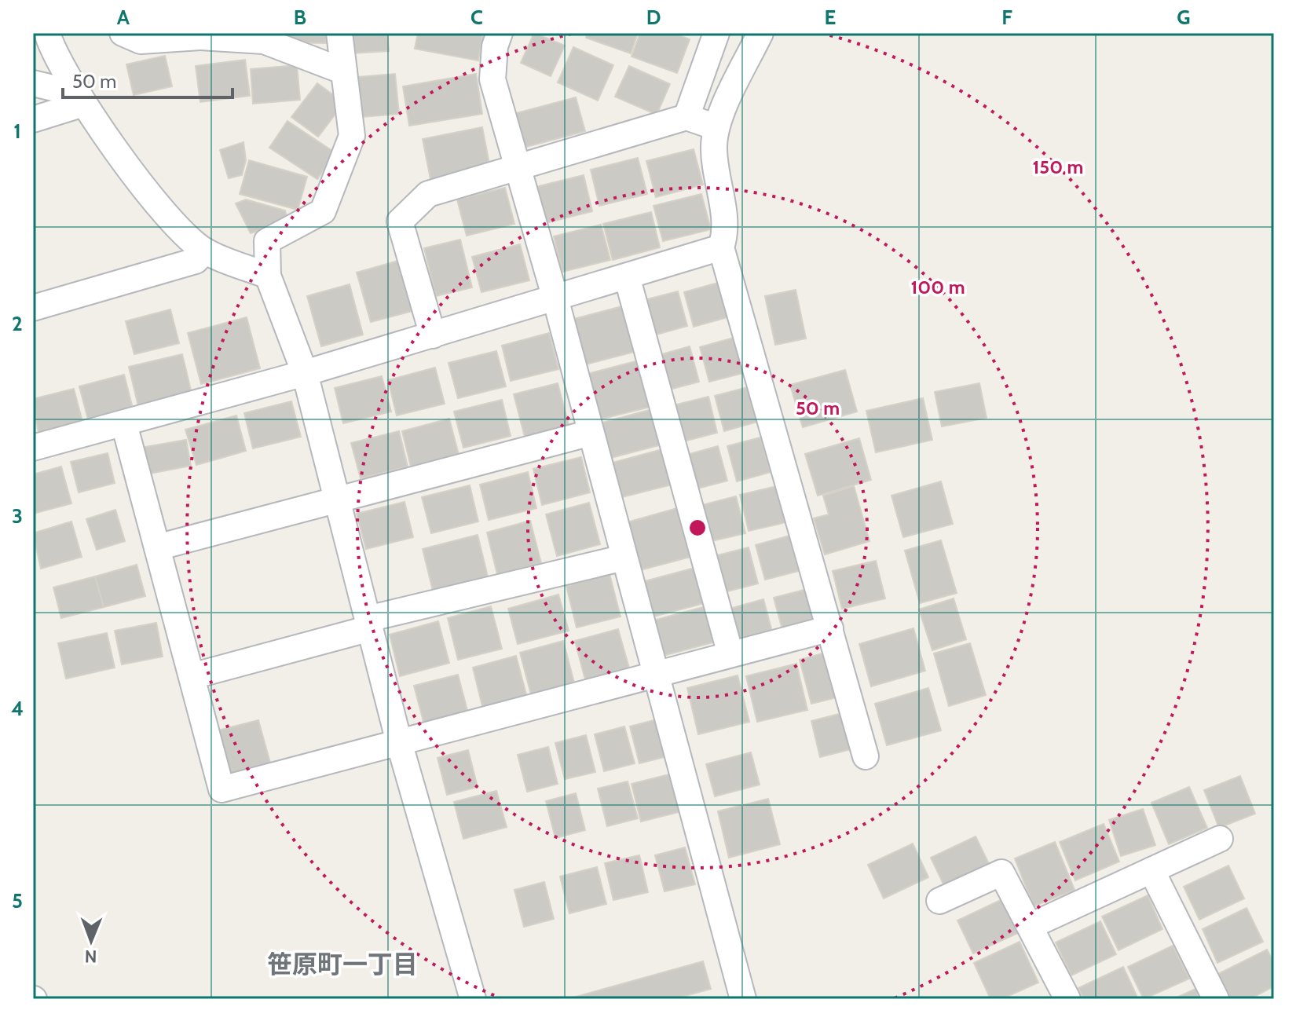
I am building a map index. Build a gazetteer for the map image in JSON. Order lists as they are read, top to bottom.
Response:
{
  "districts": ["笹原町一丁目"],
  "scale_bar": "50 m",
  "north": "bottom",
  "grid": {
    "columns": [
      "A",
      "B",
      "C",
      "D",
      "E",
      "F",
      "G"
    ],
    "rows": [
      "1",
      "2",
      "3",
      "4",
      "5"
    ]
  },
  "rings": ["150 m", "100 m", "50 m"]
}
